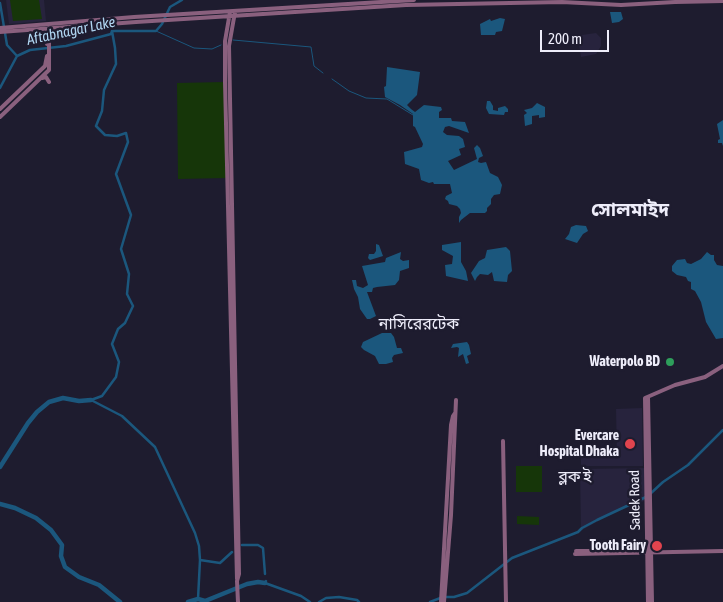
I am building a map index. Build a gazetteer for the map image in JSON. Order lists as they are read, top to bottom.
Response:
{
  "districts": ["সোলমাইদ", "নাসিরেরটেক", "ব্লক ই"],
  "water": ["Aftabnagar Lake"],
  "places": ["Waterpolo BD", "Evercare Hospital Dhaka", "Tooth Fairy"],
  "scale_bar": "200 m"
}
